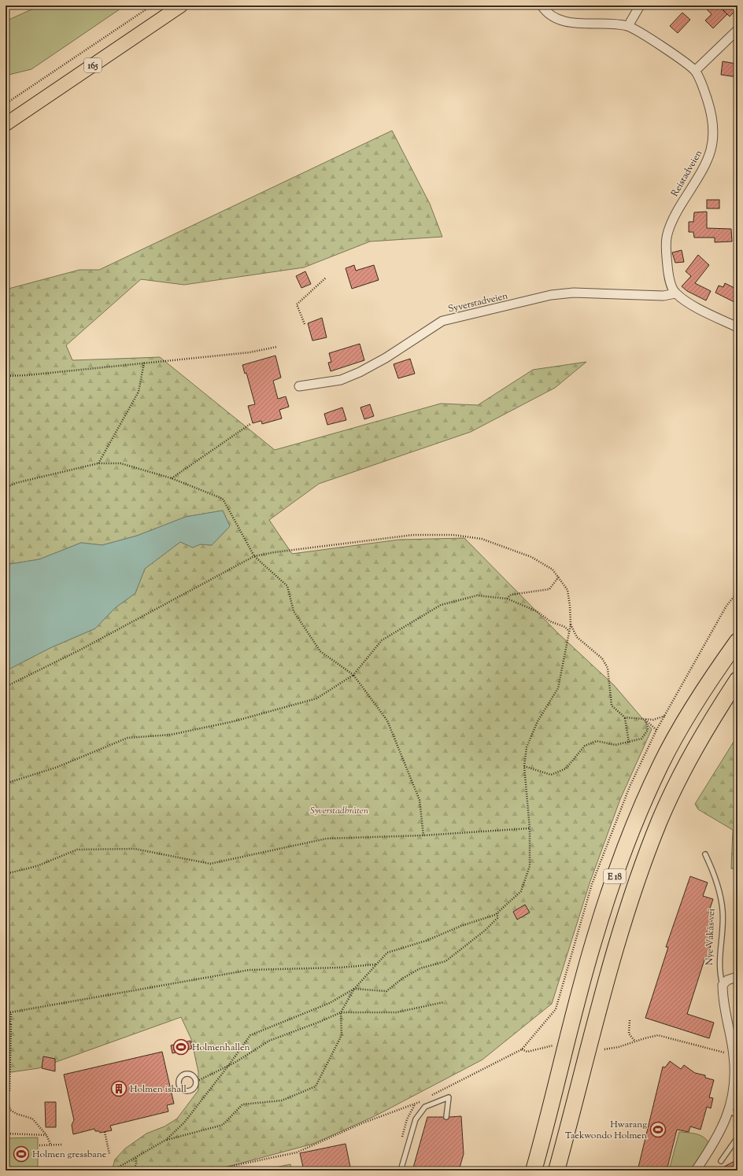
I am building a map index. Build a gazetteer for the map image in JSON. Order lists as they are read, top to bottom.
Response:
{
  "streets": {
    "highway": ["E 18"],
    "main road": ["165"],
    "street": ["Reistadveien", "Syverstadveien", "Nye Vakås vei"]
  },
  "crossings": [
    ["Reistadveien", "Syverstadveien"]
  ],
  "parks": ["Syverstadbråten"],
  "places": {
    "sports": ["Holmenhallen", "Hwarang Taekwondo Holmen", "Holmen gressbane"],
    "building": ["Holmen ishall"]
  }
}
